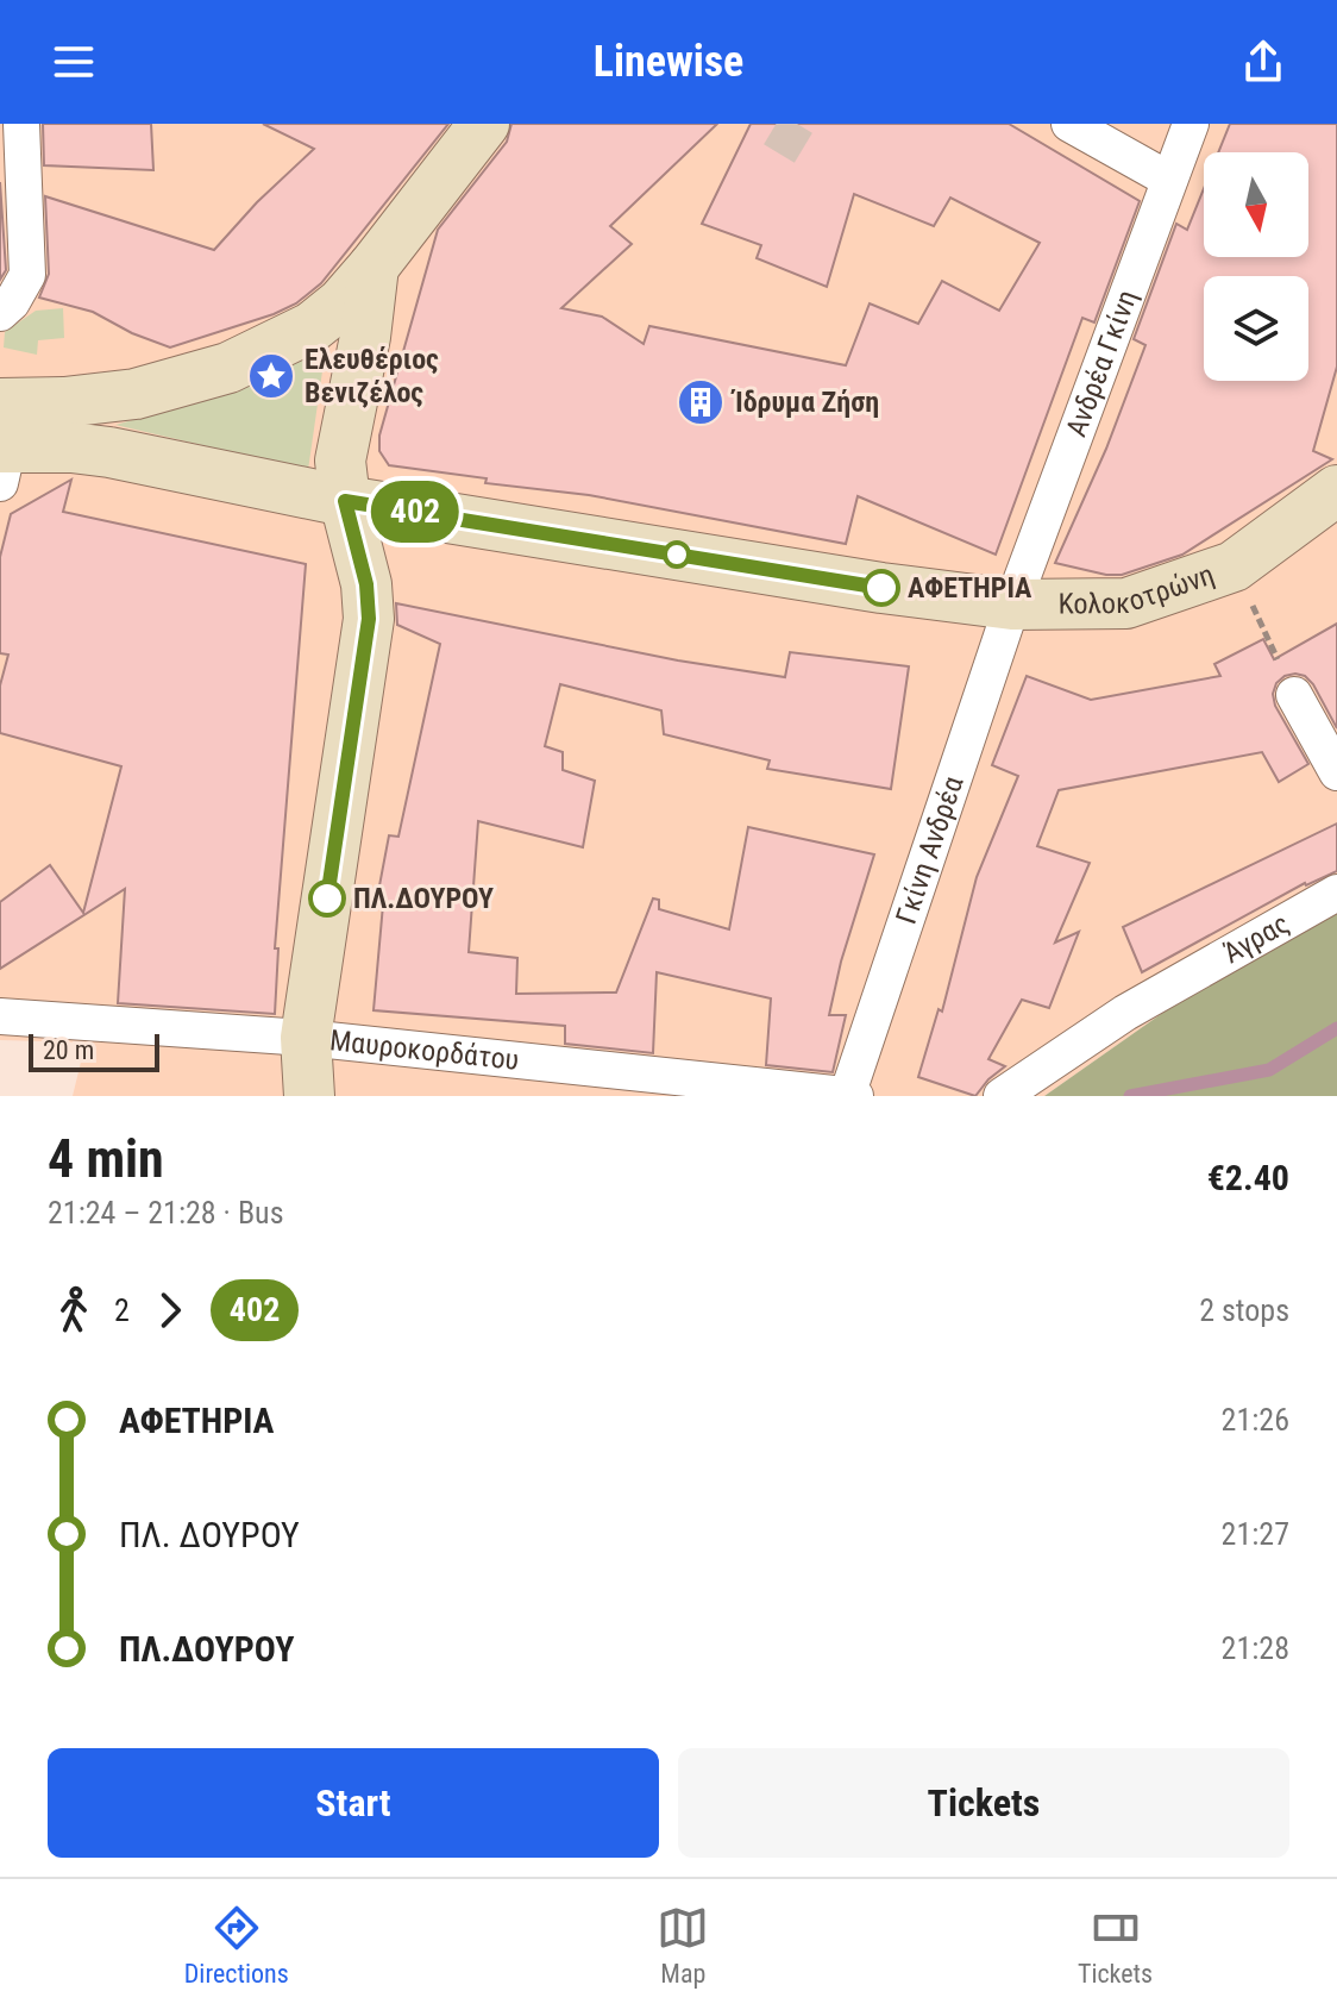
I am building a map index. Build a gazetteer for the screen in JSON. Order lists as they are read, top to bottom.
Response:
{
  "streets": {
    "main road": ["Κολοκοτρώνη"],
    "street": [
      "Ανδρέα Γκίνη",
      "Γκίνη Ανδρέα",
      "Άγρας",
      "Μαυροκορδάτου"
    ]
  },
  "crossings": [
    ["Ανδρέα Γκίνη", "Κολοκοτρώνη"],
    ["Ανδρέα Γκίνη", "Γκίνη Ανδρέα"],
    ["Κολοκοτρώνη", "Γκίνη Ανδρέα"],
    ["Γκίνη Ανδρέα", "Μαυροκορδάτου"]
  ],
  "places": {
    "place": ["Ελευθέριος Βενιζέλος"],
    "building": ["Ίδρυμα Ζήση"],
    "other": ["ΑΦΕΤΗΡΙΑ", "ΠΛ.ΔΟΥΡΟΥ"]
  },
  "lines": ["bus line 402"],
  "scale_bar": "20 m",
  "north": "bottom",
  "page": {
    "header": "Linewise",
    "on_map": "402",
    "scale": "20 m",
    "heading": ["4 min", "21:24 – 21:28 · Bus", "€2.40"],
    "legs": ["2", "402", "2 stops"],
    "list": [
      {
        "name": "ΑΦΕΤΗΡΙΑ",
        "value": "21:26"
      },
      {
        "name": "ΠΛ. ΔΟΥΡΟΥ",
        "value": "21:27"
      },
      {
        "name": "ΠΛ.ΔΟΥΡΟΥ",
        "value": "21:28"
      }
    ],
    "buttons": ["Start", "Tickets"],
    "tabs": ["Directions", "Map", "Tickets"]
  }
}
